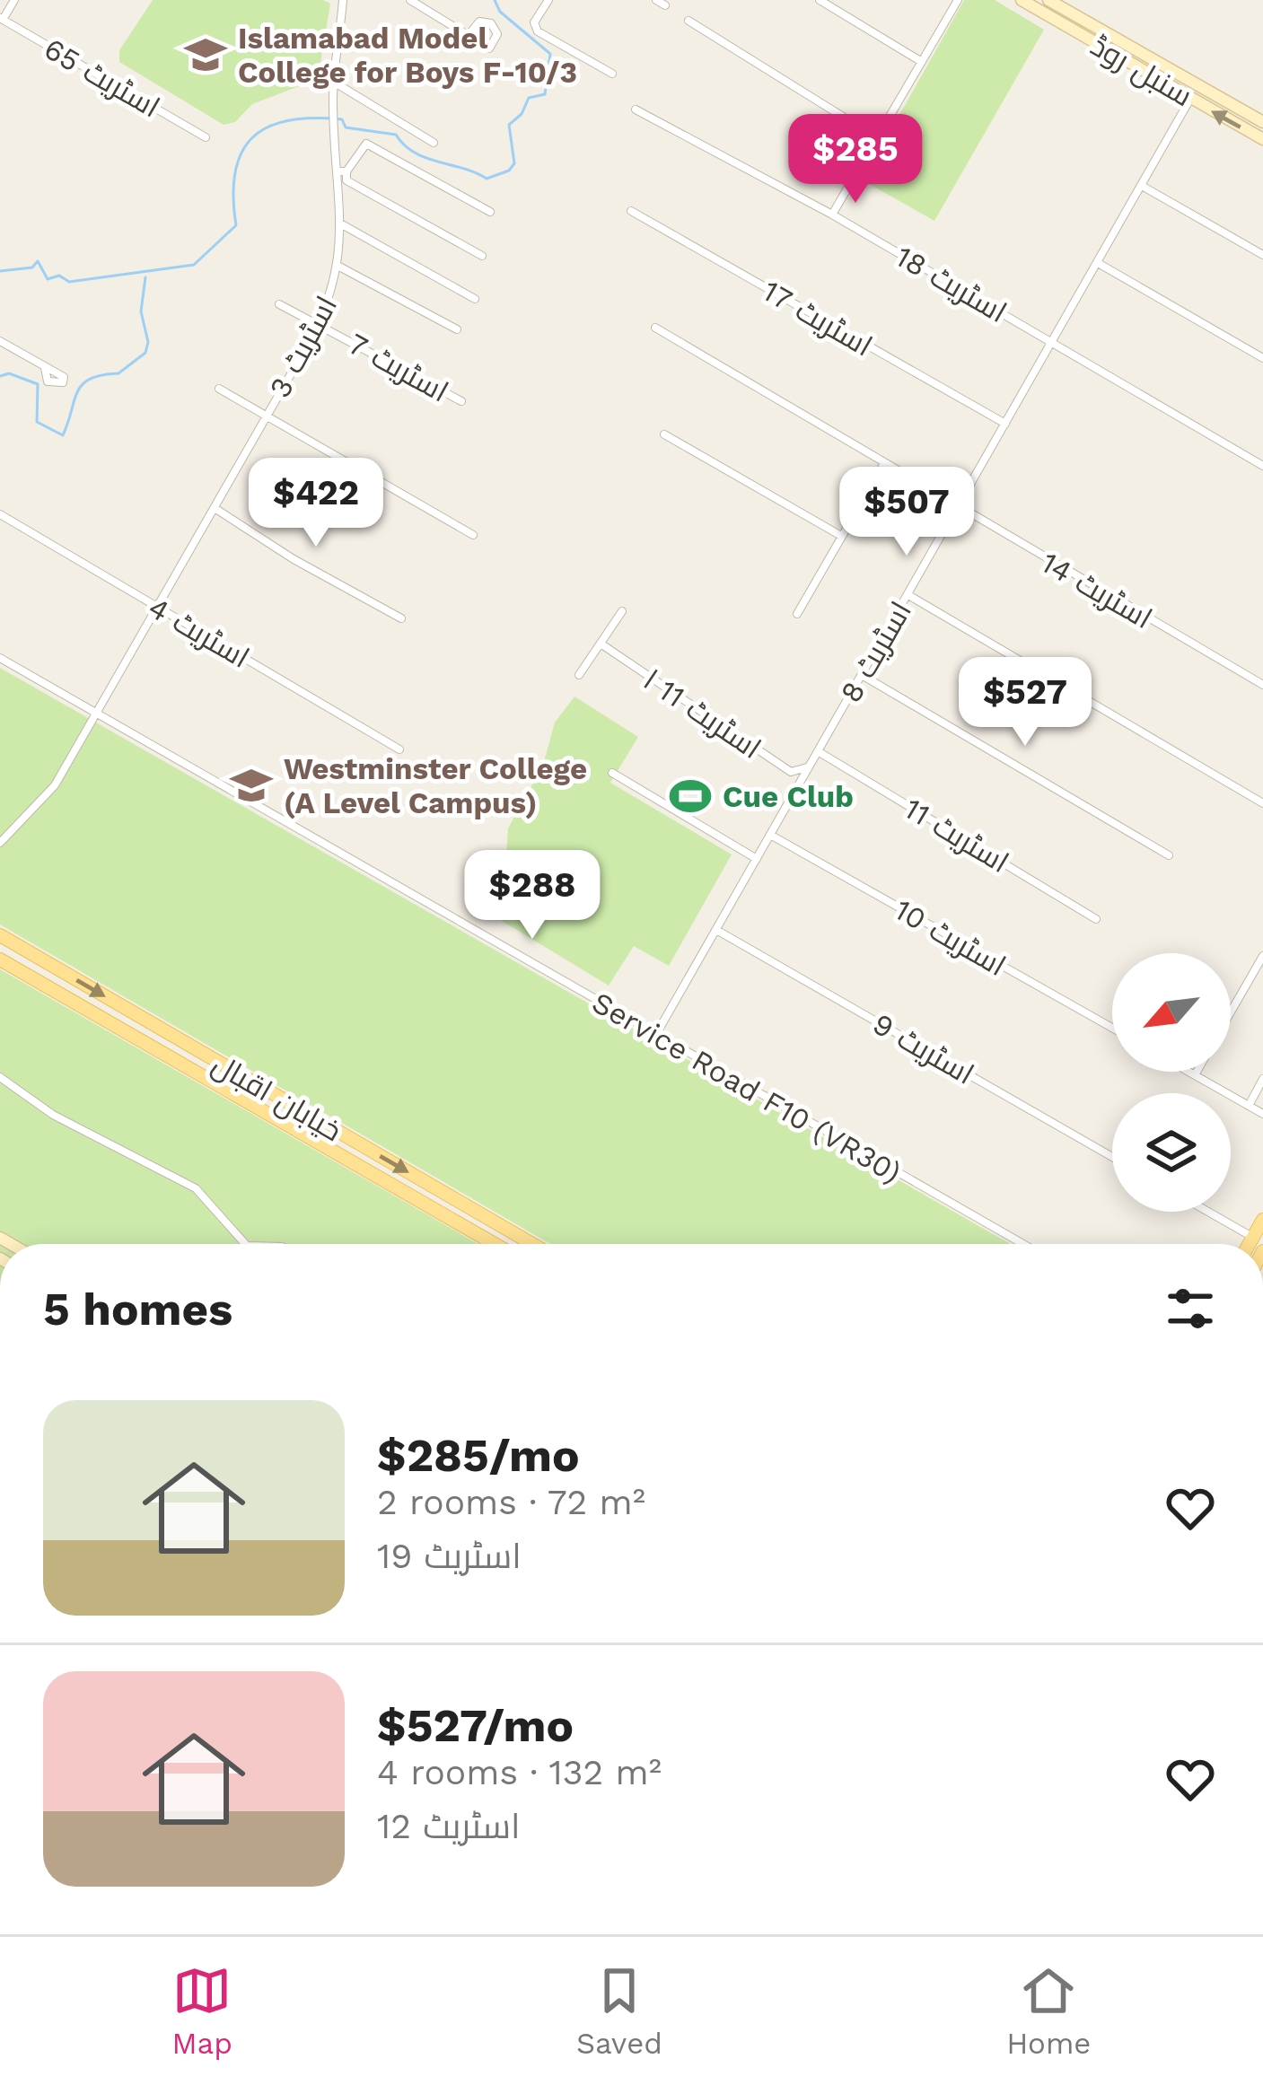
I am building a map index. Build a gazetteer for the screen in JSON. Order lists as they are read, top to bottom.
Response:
{
  "streets": {
    "main road": ["خیابان اقبال"],
    "street": [
      "سنبل روڈ",
      "اسٹریٹ 65",
      "اسٹریٹ 18",
      "اسٹریٹ 17",
      "اسٹریٹ 3",
      "اسٹریٹ 7",
      "اسٹریٹ 14",
      "اسٹریٹ 4",
      "اسٹریٹ 8",
      "اسٹریٹ 11 ا",
      "اسٹریٹ 11",
      "اسٹریٹ 10",
      "اسٹریٹ 9",
      "Service Road F10 (VR30)"
    ]
  },
  "crossings": [
    ["سنبل روڈ", "اسٹریٹ 8"],
    ["اسٹریٹ 18", "اسٹریٹ 8"],
    ["اسٹریٹ 17", "اسٹریٹ 8"],
    ["اسٹریٹ 3", "اسٹریٹ 7"],
    ["اسٹریٹ 3", "اسٹریٹ 4"],
    ["اسٹریٹ 3", "Service Road F10 (VR30)"],
    ["اسٹریٹ 14", "اسٹریٹ 8"],
    ["اسٹریٹ 8", "اسٹریٹ 11 ا"],
    ["اسٹریٹ 8", "اسٹریٹ 11"],
    ["اسٹریٹ 8", "اسٹریٹ 10"],
    ["اسٹریٹ 8", "اسٹریٹ 9"],
    ["اسٹریٹ 8", "Service Road F10 (VR30)"]
  ],
  "places": {
    "school or university": ["Islamabad Model College for Boys F-10/3", "Westminster College (A Level Campus)"],
    "sports": ["Cue Club"]
  },
  "north": "bottom left",
  "page": {
    "price": [
      "$285",
      "$422",
      "$507",
      "$527",
      "$288"
    ],
    "heading": "5 homes",
    "list": [
      {
        "name": "$285/mo",
        "note": "2 rooms · 72 m² · اسٹریٹ 19"
      },
      {
        "name": "$527/mo",
        "note": "4 rooms · 132 m² · اسٹریٹ 12"
      }
    ],
    "tabs": ["Map", "Saved", "Home"]
  }
}
